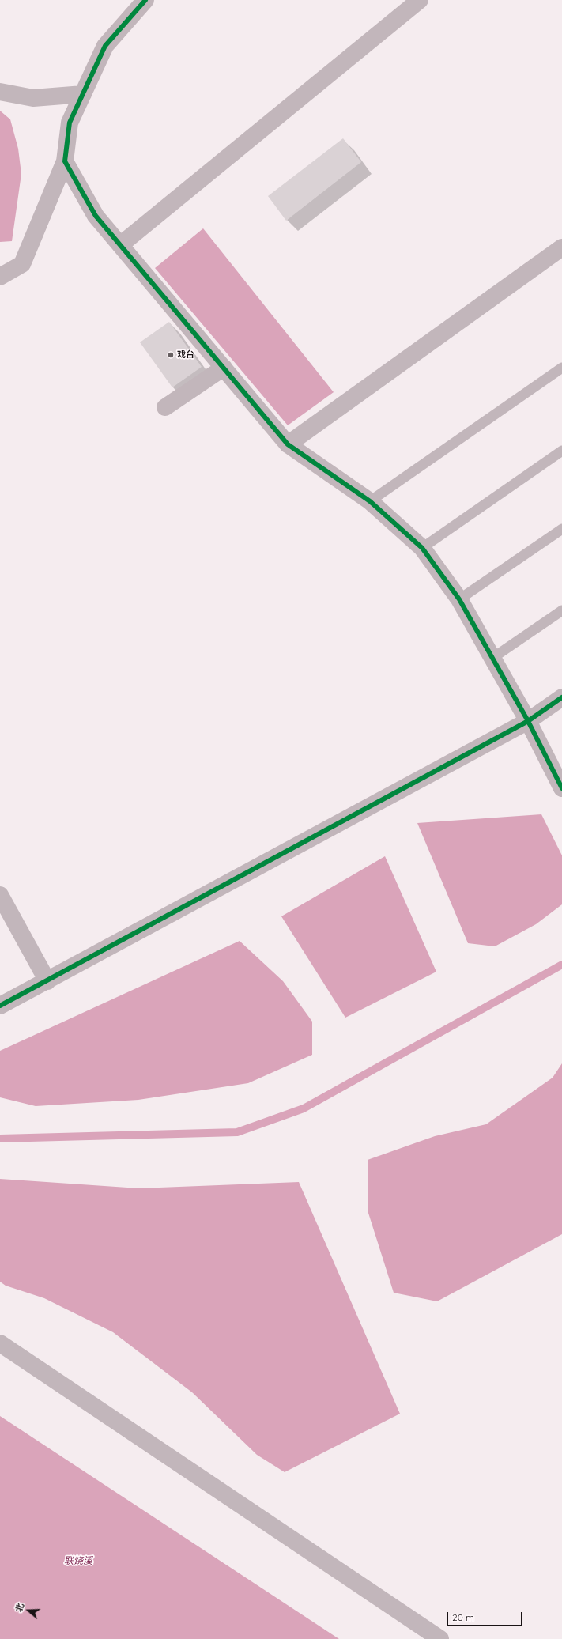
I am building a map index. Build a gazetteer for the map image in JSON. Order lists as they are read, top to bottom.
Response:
{
  "water": ["联饶溪"],
  "places": ["戏台"],
  "scale_bar": "20 m",
  "north": "left"
}
